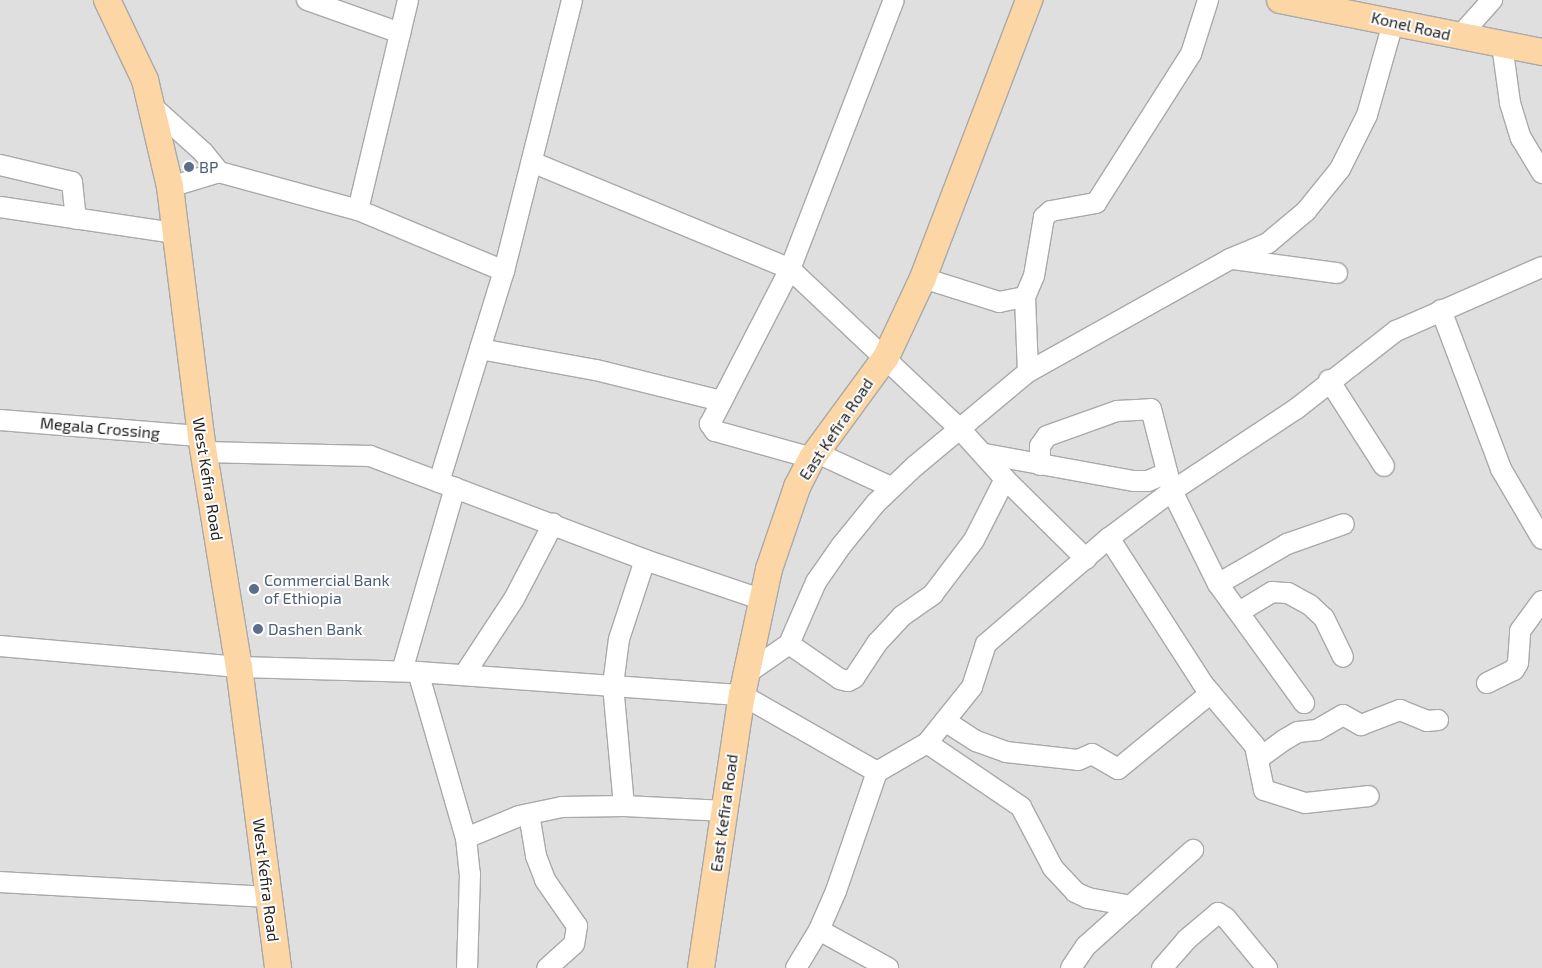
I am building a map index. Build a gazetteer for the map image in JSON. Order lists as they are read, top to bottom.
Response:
{
  "streets": {
    "main road": ["Konel Road", "East Kefira Road", "West Kefira Road"],
    "street": ["Megala Crossing"]
  },
  "crossings": [
    ["Megala Crossing", "East Kefira Road"],
    ["Megala Crossing", "West Kefira Road"]
  ],
  "places": ["BP", "Commercial Bank of Ethiopia", "Dashen Bank"]
}
